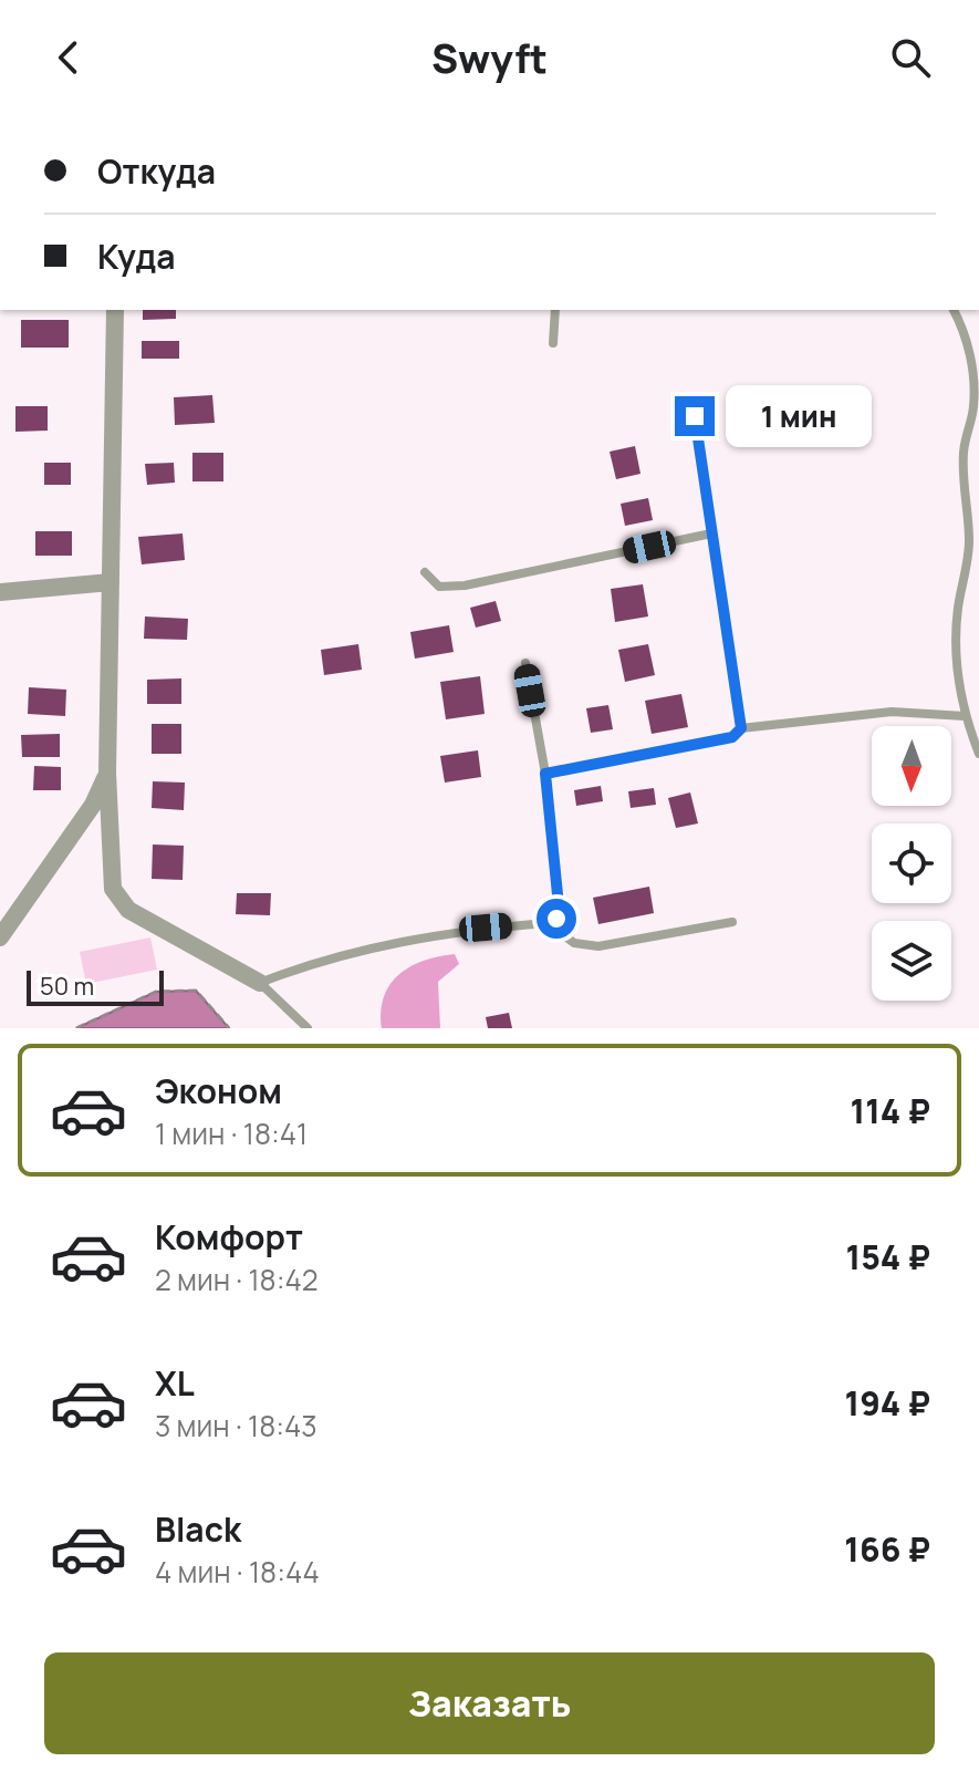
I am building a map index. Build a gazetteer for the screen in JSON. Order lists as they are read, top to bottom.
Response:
{
  "scale_bar": "50 m",
  "north": "bottom",
  "page": {
    "header": "Swyft",
    "banner": ["Откуда", "Куда"],
    "bubble": "1 мин",
    "scale": "50 m",
    "list": [
      {
        "name": "Эконом",
        "note": "1 мин · 18:41",
        "value": "114 ₽"
      },
      {
        "name": "Комфорт",
        "note": "2 мин · 18:42",
        "value": "154 ₽"
      },
      {
        "name": "XL",
        "note": "3 мин · 18:43",
        "value": "194 ₽"
      },
      {
        "name": "Black",
        "note": "4 мин · 18:44",
        "value": "166 ₽"
      }
    ],
    "buttons": "Заказать"
  }
}
